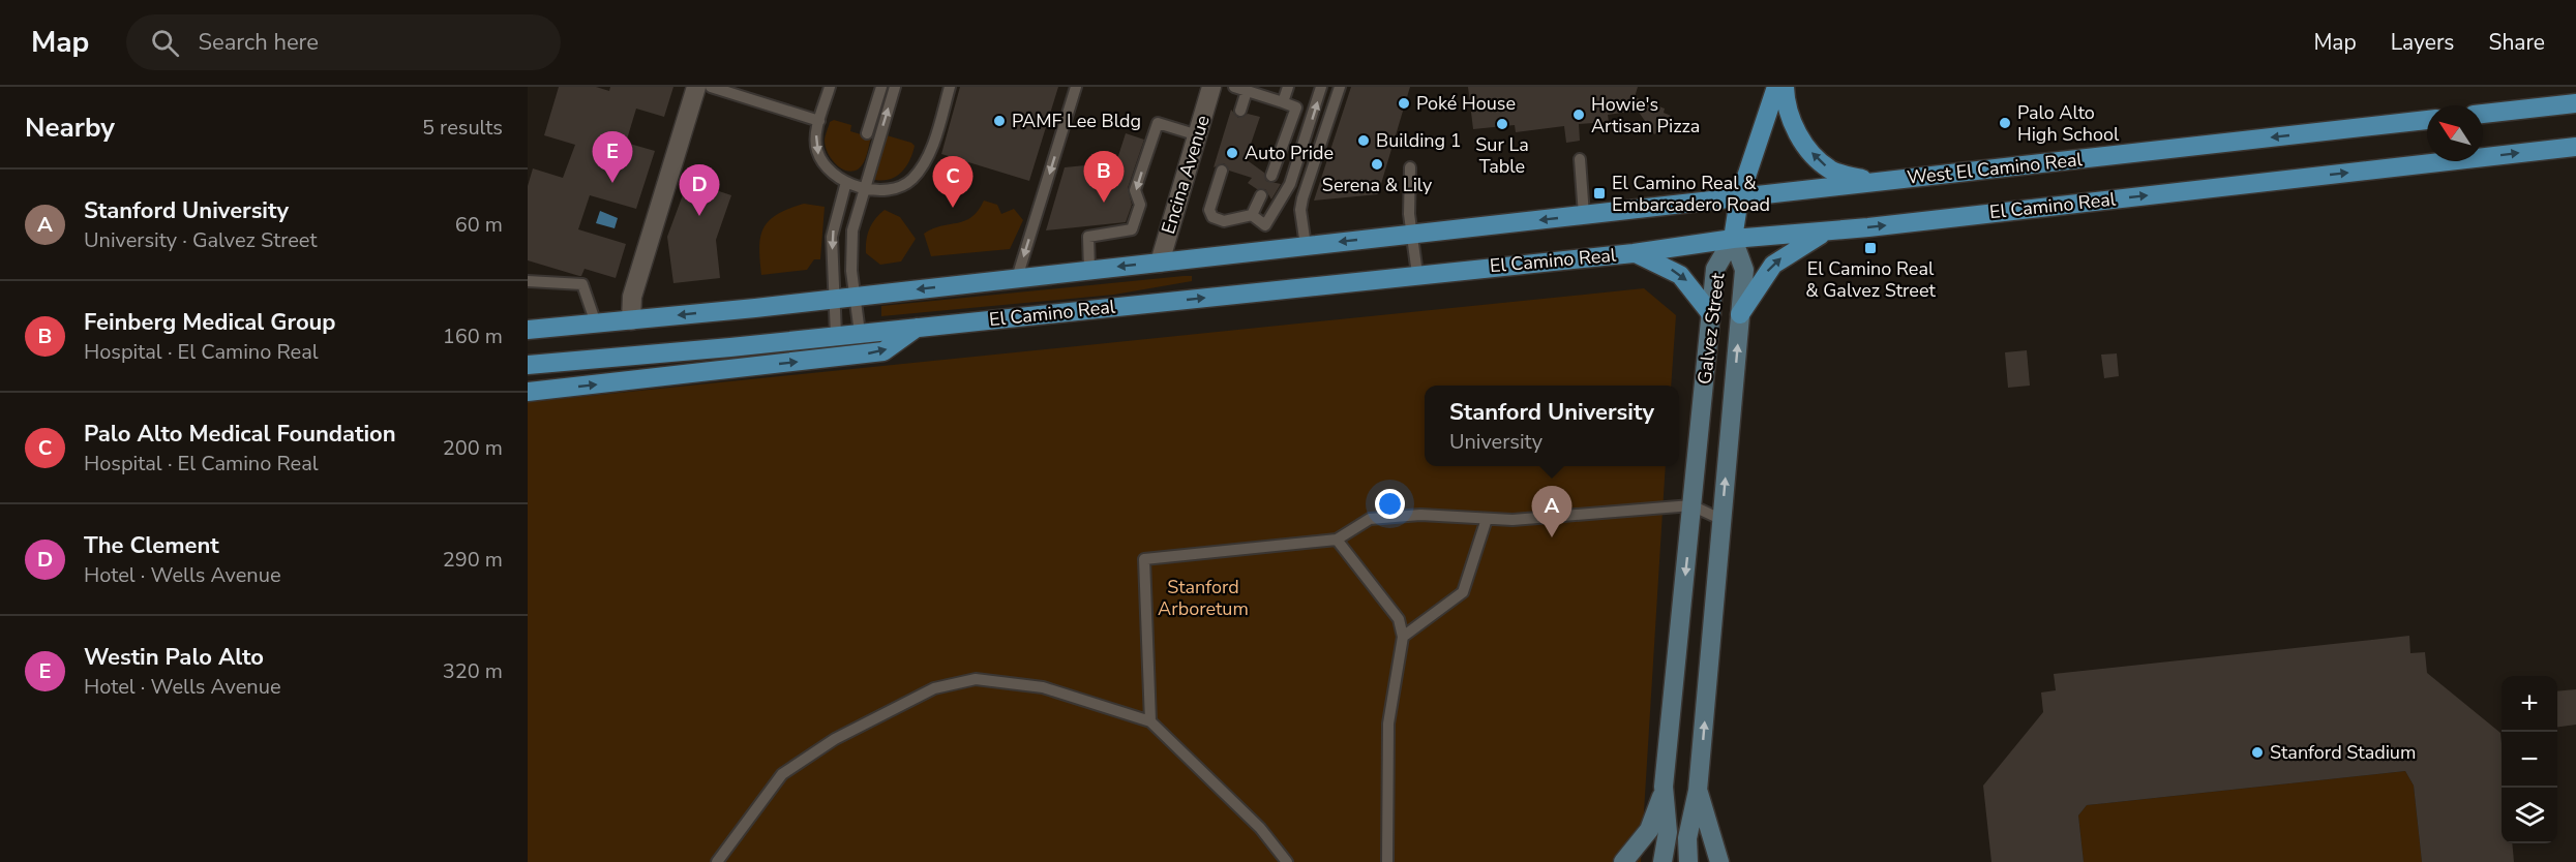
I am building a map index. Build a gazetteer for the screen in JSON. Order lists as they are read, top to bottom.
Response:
{
  "streets": {
    "main road": ["West El Camino Real", "El Camino Real", "Galvez Street"],
    "street": ["Encina Avenue"]
  },
  "crossings": [
    ["West El Camino Real", "El Camino Real"],
    ["Encina Avenue", "El Camino Real"],
    ["El Camino Real", "Galvez Street"]
  ],
  "one_way": ["West El Camino Real"],
  "parks": ["Stanford Arboretum"],
  "places": {
    "other": [
      "Poké House",
      "Howie's Artisan Pizza",
      "PAMF Lee Bldg",
      "Palo Alto High School",
      "Sur La Table",
      "Building 1",
      "Auto Pride",
      "Serena & Lily",
      "Stanford Stadium"
    ],
    "transit": ["El Camino Real & Embarcadero Road", "El Camino Real & Galvez Street"]
  },
  "north": "top left",
  "page": {
    "header": "Map",
    "search": "Search here",
    "nav": ["Map", "Layers", "Share"],
    "heading": ["Nearby", "5 results"],
    "pins": [
      "E",
      "B",
      "C",
      "D",
      "A"
    ],
    "list": [
      {
        "mark": "A",
        "name": "Stanford University",
        "note": "University · Galvez Street",
        "value": "60 m"
      },
      {
        "mark": "B",
        "name": "Feinberg Medical Group",
        "note": "Hospital · El Camino Real",
        "value": "160 m"
      },
      {
        "mark": "C",
        "name": "Palo Alto Medical Foundation",
        "note": "Hospital · El Camino Real",
        "value": "200 m"
      },
      {
        "mark": "D",
        "name": "The Clement",
        "note": "Hotel · Wells Avenue",
        "value": "290 m"
      },
      {
        "mark": "E",
        "name": "Westin Palo Alto",
        "note": "Hotel · Wells Avenue",
        "value": "320 m"
      }
    ],
    "popup": ["Stanford University", "University"],
    "map_buttons": ["+", "−"]
  }
}
